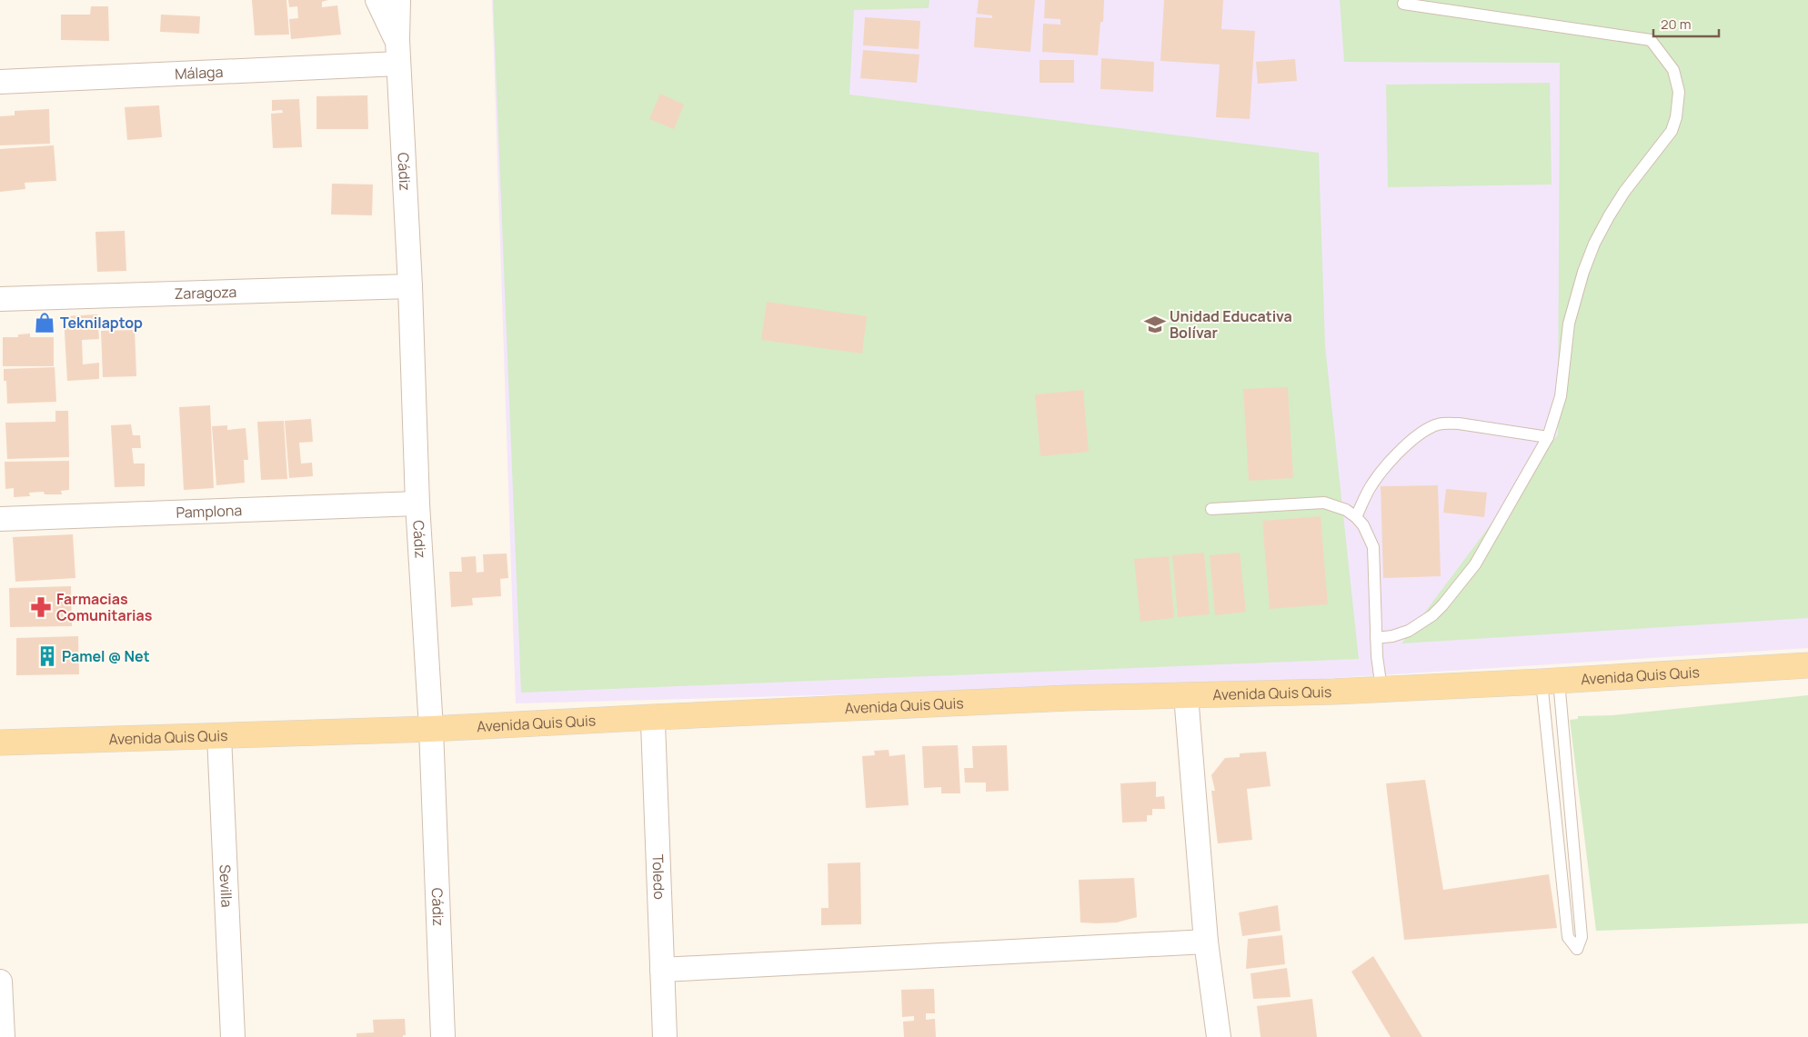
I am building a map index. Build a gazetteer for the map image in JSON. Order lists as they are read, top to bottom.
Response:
{
  "streets": {
    "main road": ["Avenida Quis Quis"],
    "street": [
      "Málaga",
      "Cádiz",
      "Zaragoza",
      "Pamplona",
      "Toledo",
      "Sevilla"
    ]
  },
  "crossings": [
    ["Málaga", "Cádiz"],
    ["Cádiz", "Zaragoza"],
    ["Cádiz", "Pamplona"],
    ["Cádiz", "Avenida Quis Quis"],
    ["Avenida Quis Quis", "Toledo"],
    ["Avenida Quis Quis", "Sevilla"]
  ],
  "places": {
    "shop": ["Teknilaptop"],
    "school or university": ["Unidad Educativa Bolívar"],
    "pharmacy": ["Farmacias Comunitarias"],
    "building": ["Pamel @ Net"]
  },
  "scale_bar": "20 m"
}
